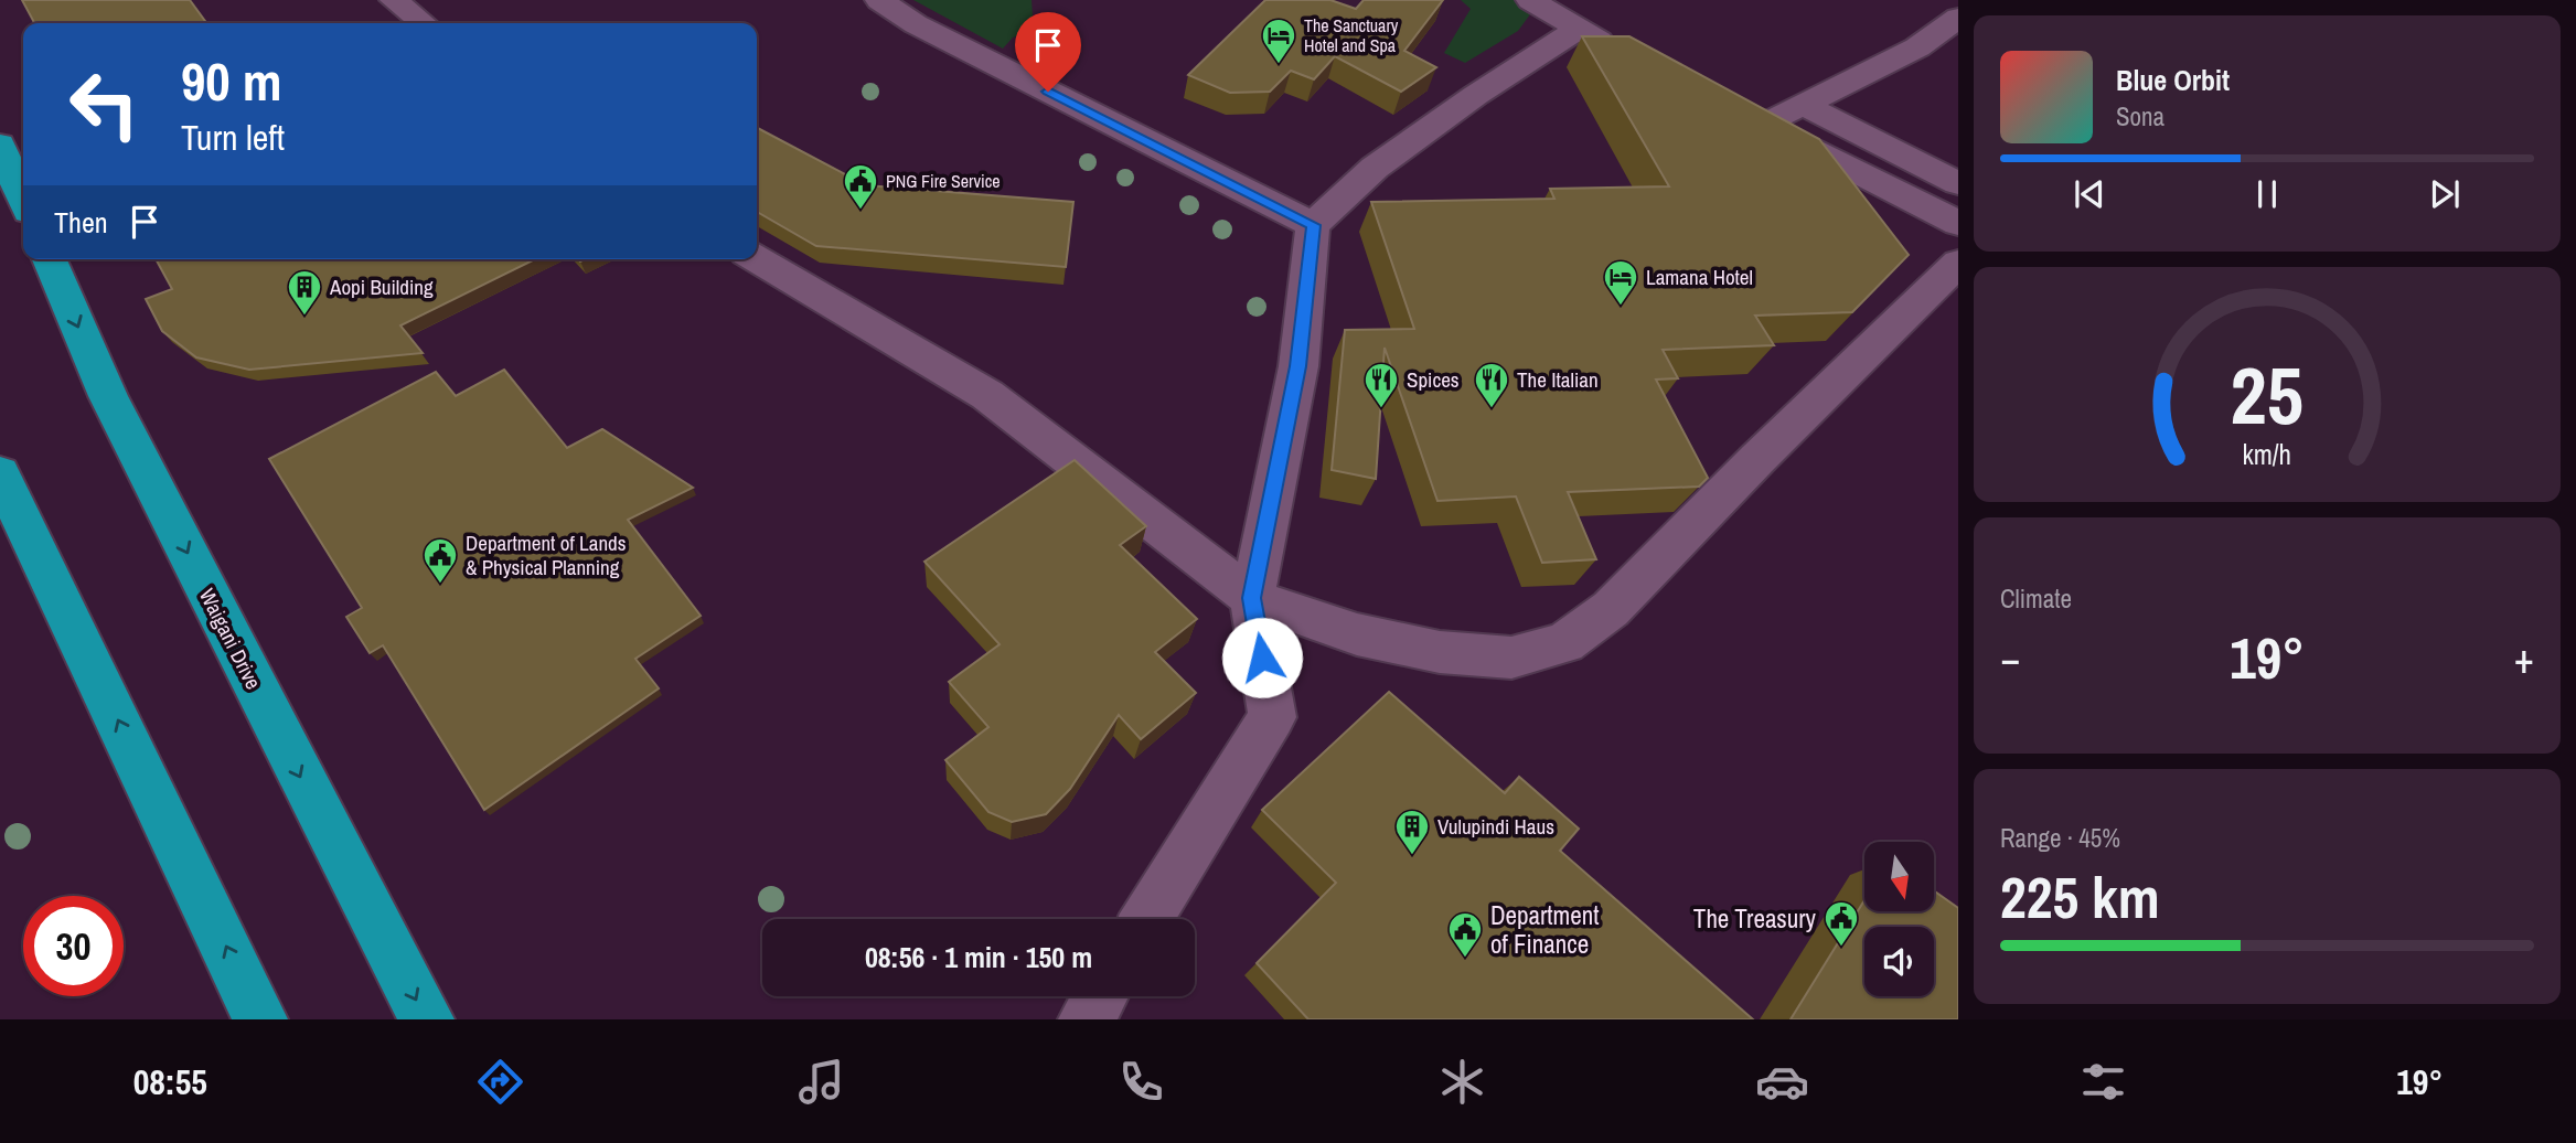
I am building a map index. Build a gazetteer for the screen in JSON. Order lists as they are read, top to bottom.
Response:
{
  "streets": {
    "highway": ["Waigani Drive"]
  },
  "places": {
    "hotel": ["The Sanctuary Hotel and Spa", "Lamana Hotel"],
    "public building": [
      "PNG Fire Service",
      "Department of Lands & Physical Planning",
      "The Treasury",
      "Department of Finance"
    ],
    "building": ["Aopi Building", "Vulupindi Haus"],
    "restaurant": ["Spices", "The Italian"]
  },
  "north": "bottom",
  "page": {
    "turn": ["90 m", "Turn left"],
    "song": ["Blue Orbit", "Sona"],
    "then": "Then",
    "tile": [
      "Climate",
      ["Range · 45%", "225 km"]
    ],
    "heat": ["−", "19°", "+"],
    "limit": "30",
    "trip": "08:56 · 1 min · 150 m",
    "tabs": ["08:55", "19°"],
    "gauge": ["25", "km/h"]
  }
}
